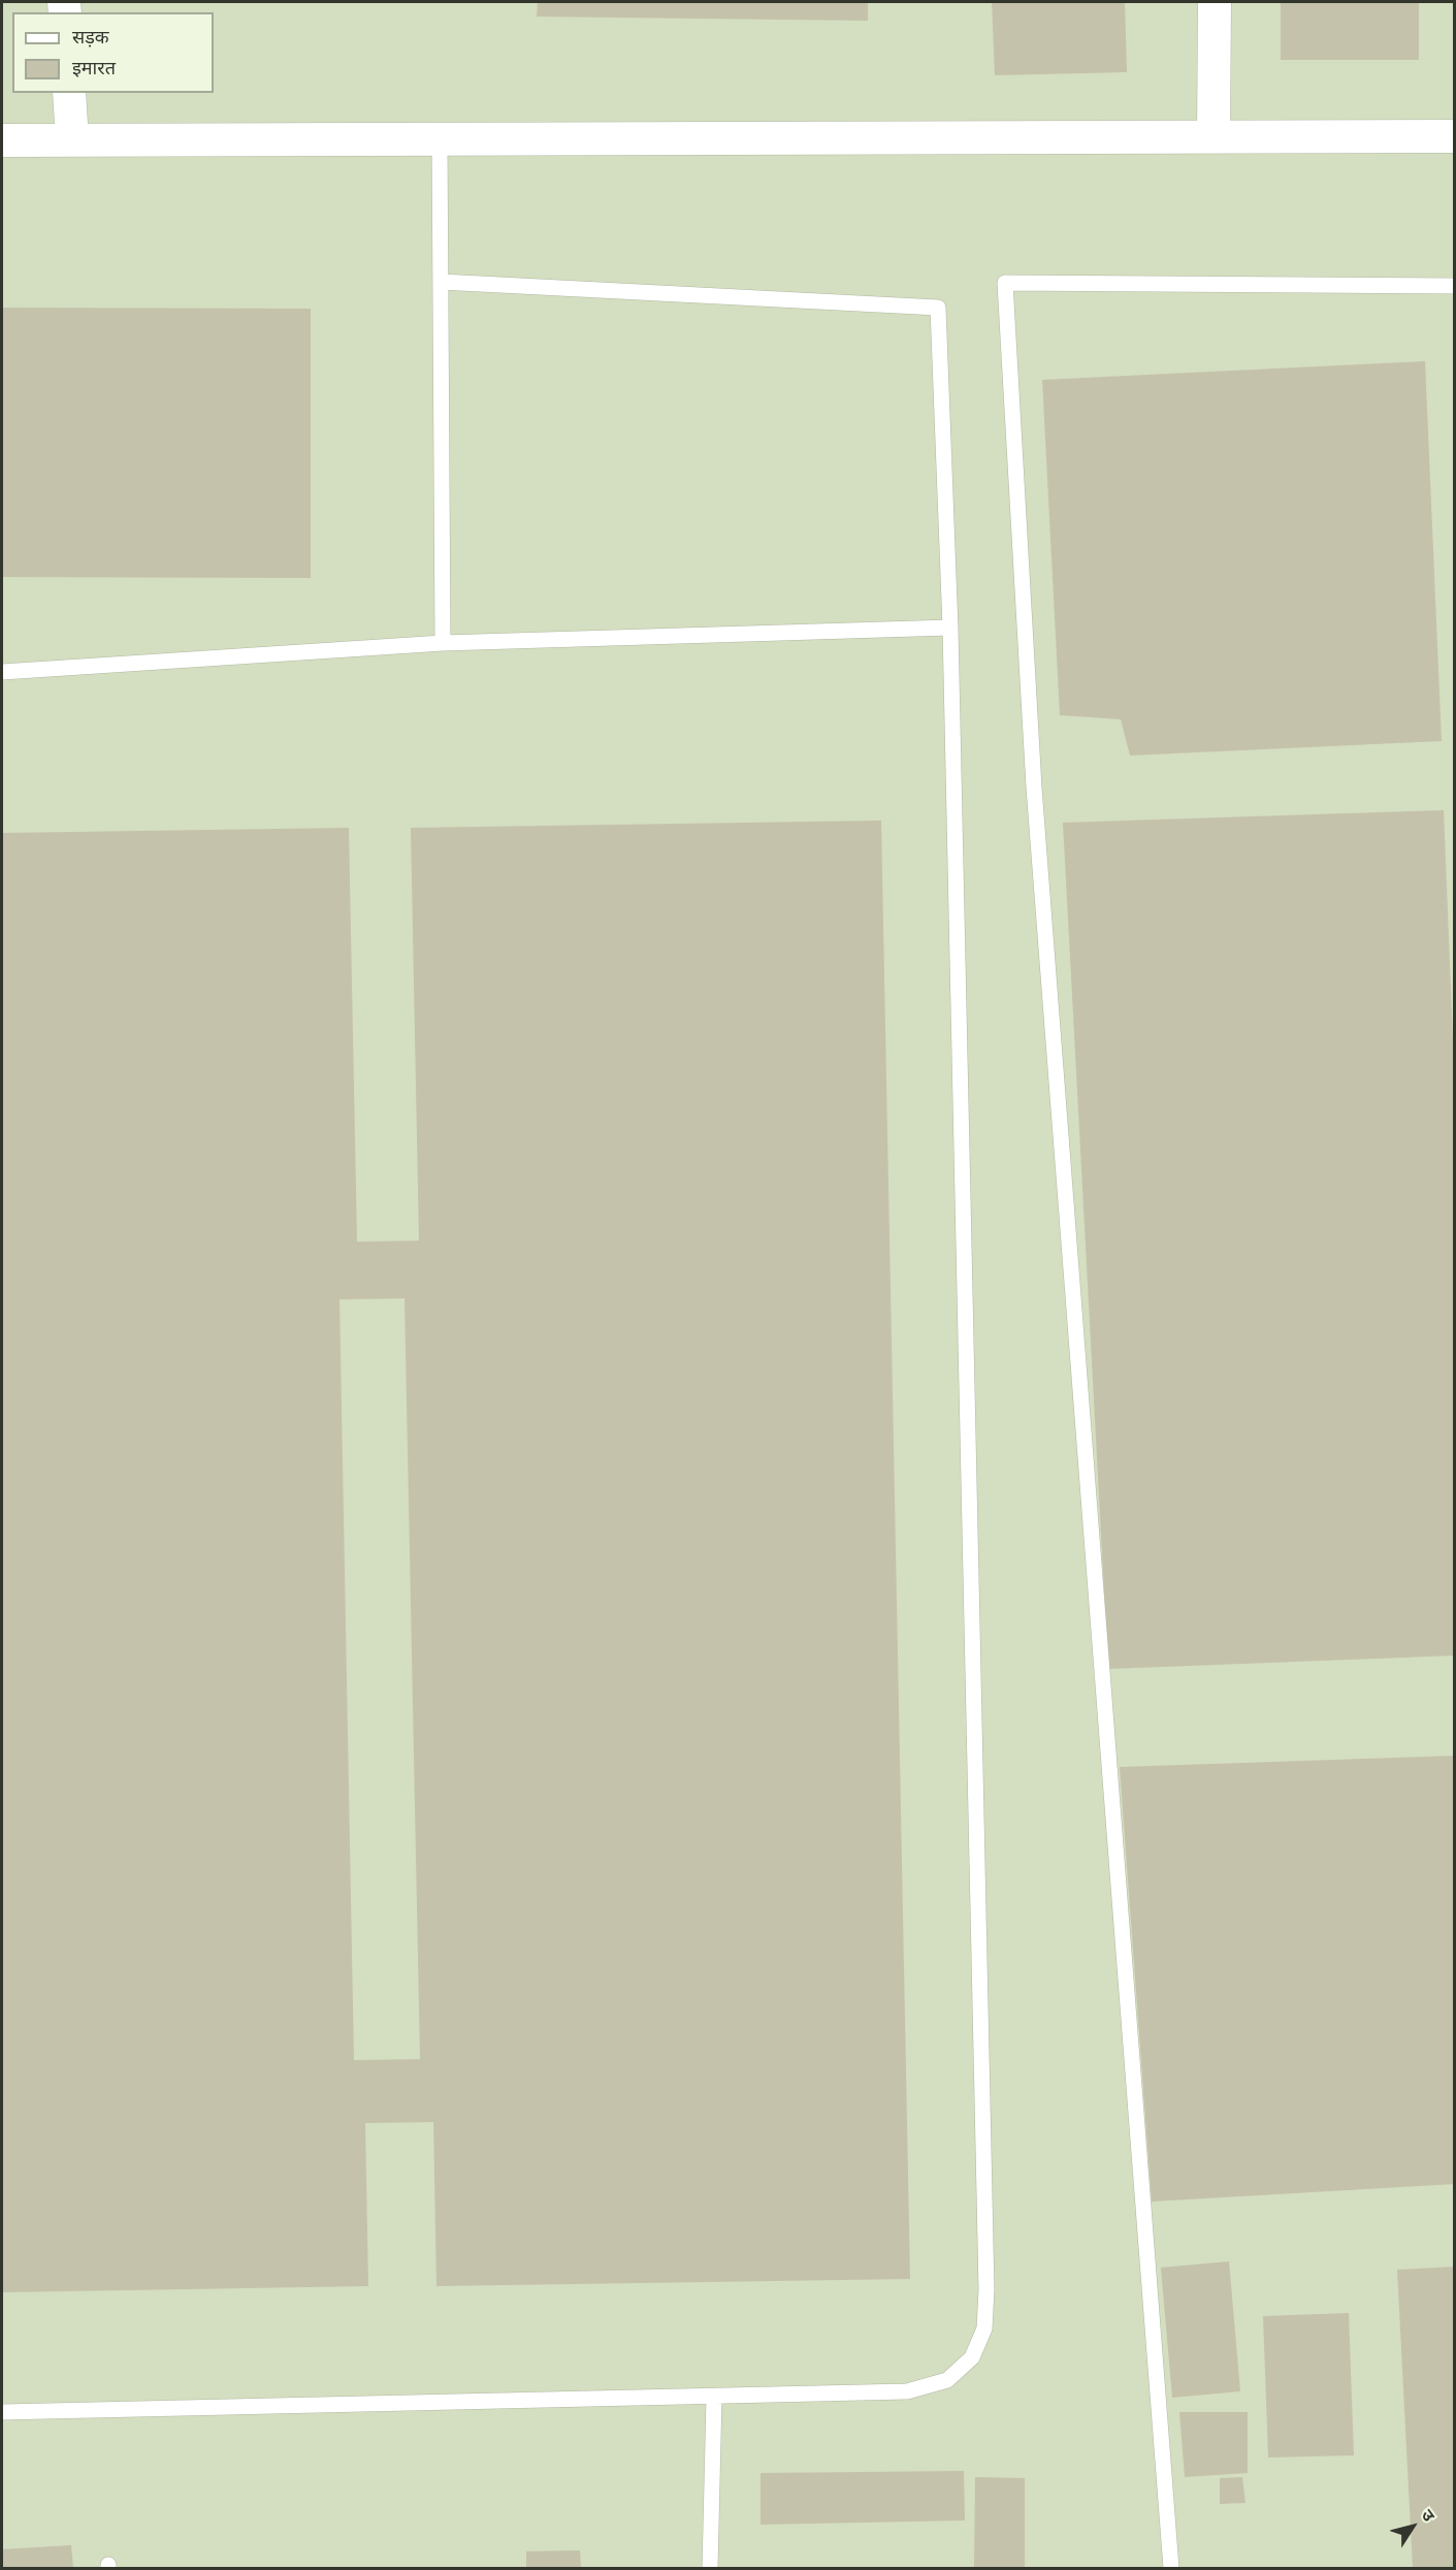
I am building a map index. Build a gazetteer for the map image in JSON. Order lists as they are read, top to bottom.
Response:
{
  "legend": ["सड़क", "इमारत"],
  "north": "top right"
}
